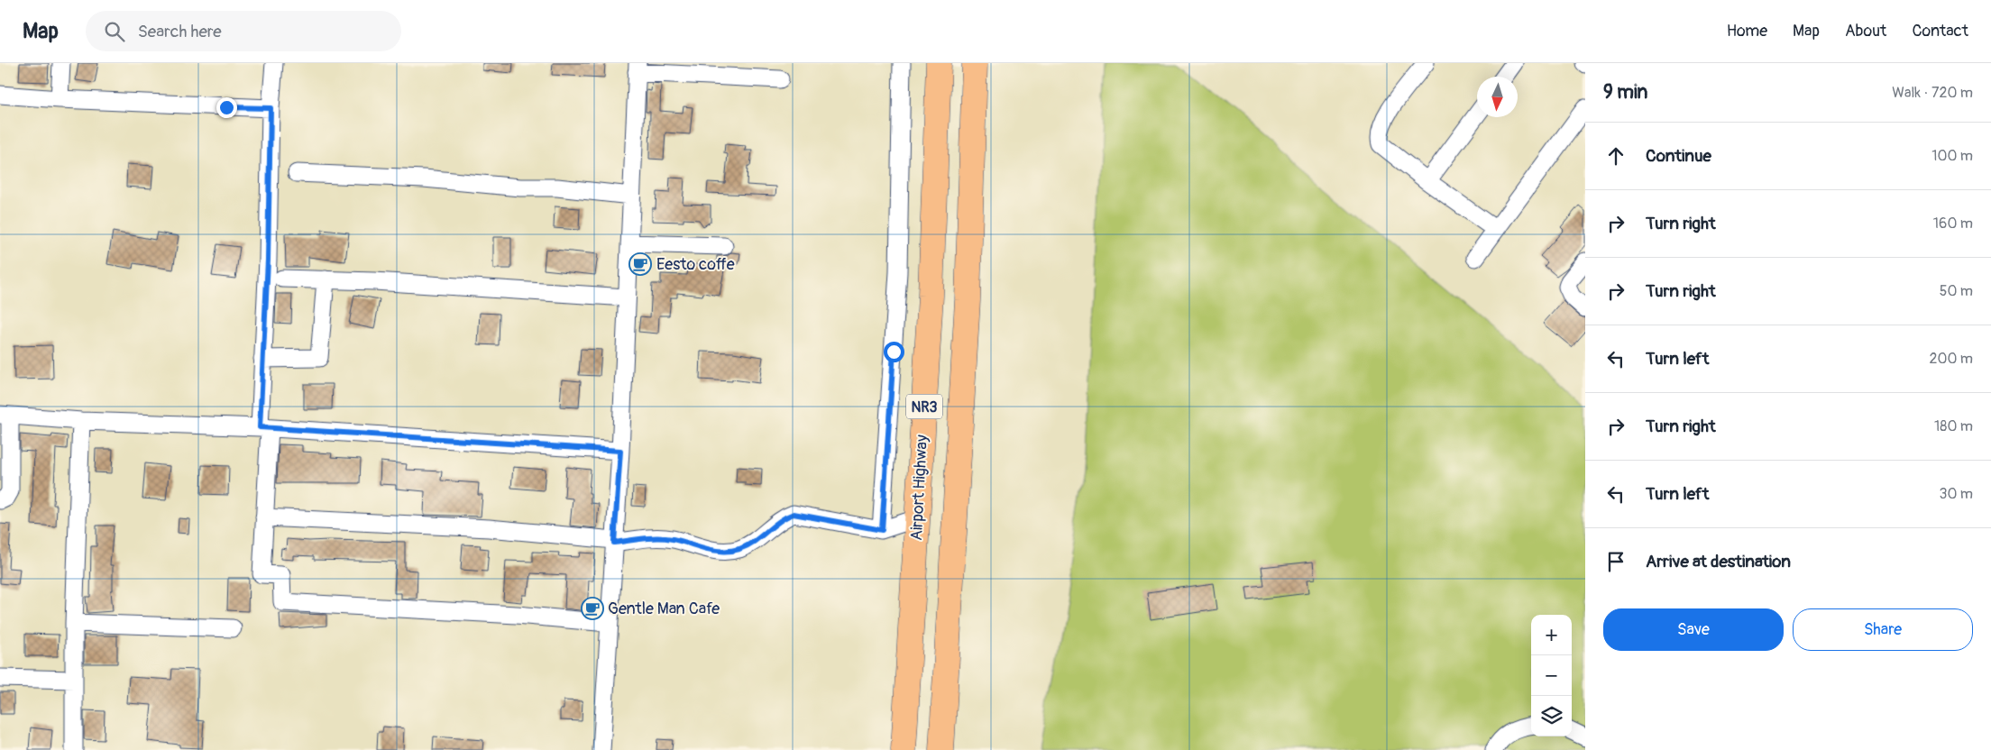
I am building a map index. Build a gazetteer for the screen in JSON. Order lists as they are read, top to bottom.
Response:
{
  "streets": {
    "highway": ["NR3", "Airport Highway"]
  },
  "places": {
    "cafe": ["Eesto coffe", "Gentle Man Cafe"]
  },
  "north": "bottom",
  "page": {
    "header": "Map",
    "search": "Search here",
    "nav": [
      "Home",
      "Map",
      "About",
      "Contact"
    ],
    "heading": ["9 min", "Walk · 720 m"],
    "list": [
      ["Continue", "100 m"],
      ["Turn right", "160 m"],
      ["Turn right", "50 m"],
      ["Turn left", "200 m"],
      ["Turn right", "180 m"],
      ["Turn left", "30 m"],
      "Arrive at destination"
    ],
    "buttons": ["Save", "Share"],
    "map_buttons": ["+", "−"]
  }
}
